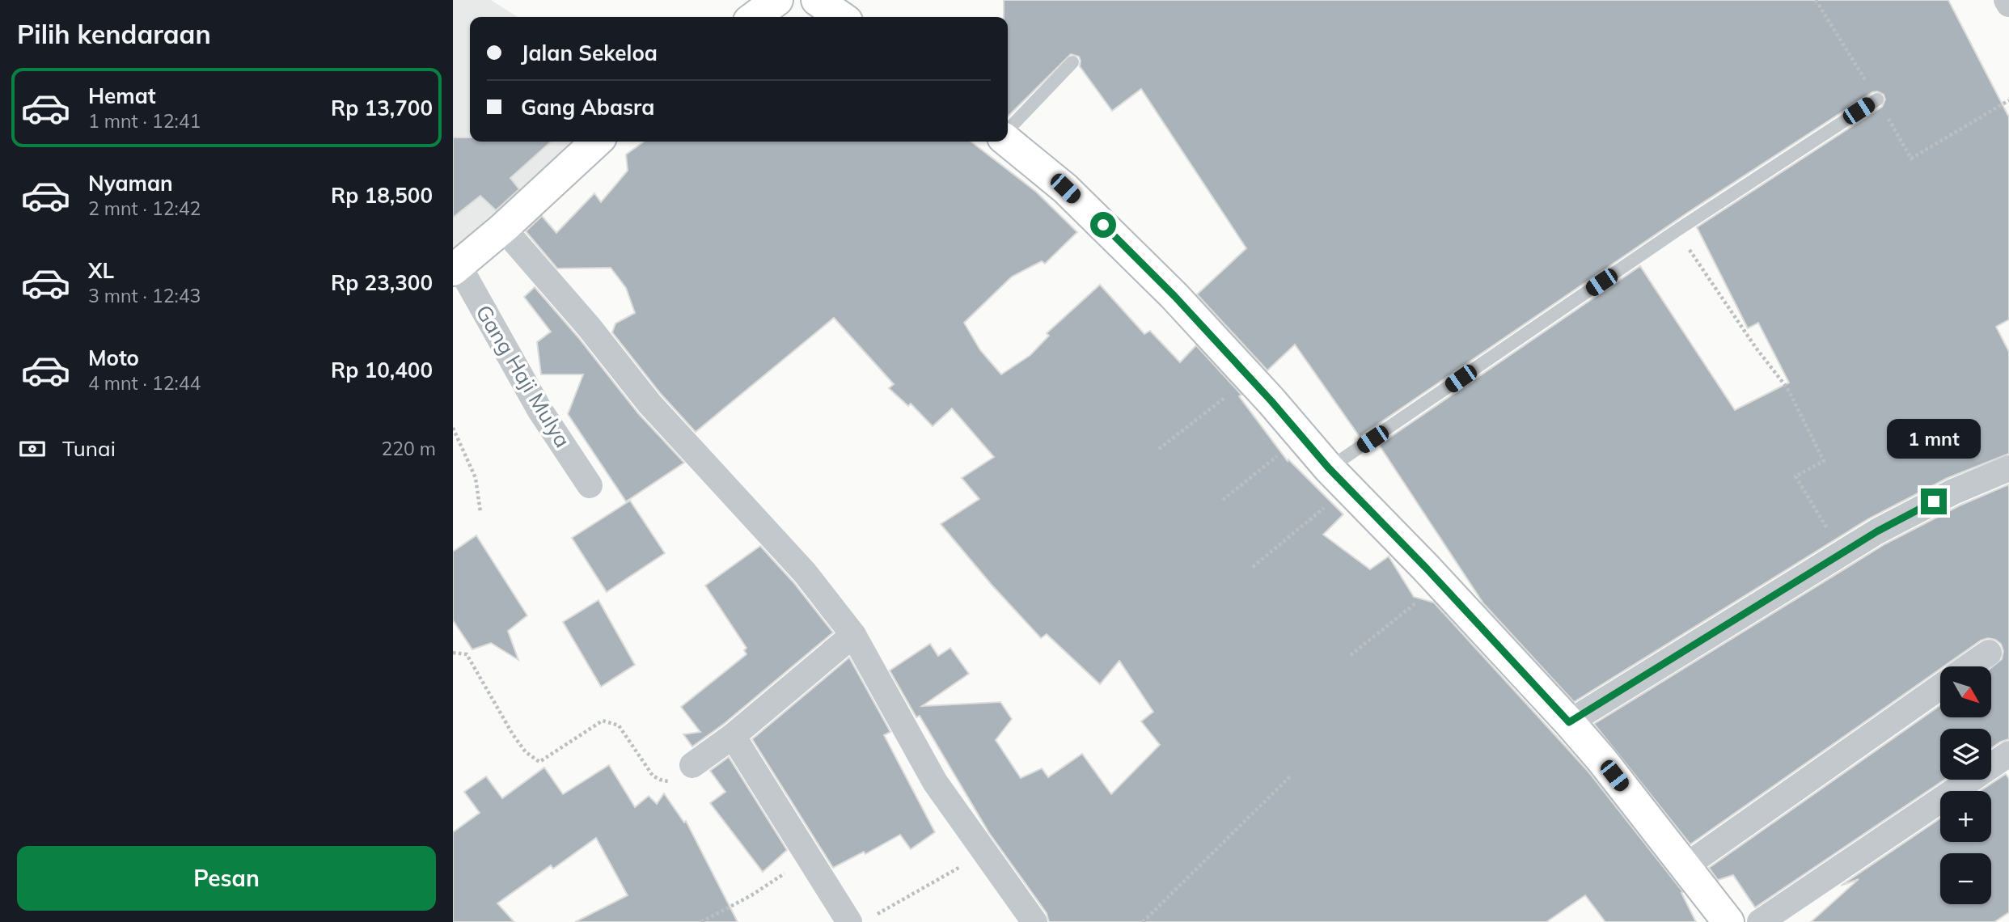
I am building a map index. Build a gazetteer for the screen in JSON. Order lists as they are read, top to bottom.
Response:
{
  "streets": {
    "street": ["Gang Haji Mulya"]
  },
  "north": "bottom right",
  "page": {
    "heading": "Pilih kendaraan",
    "banner": ["Jalan Sekeloa", "Gang Abasra"],
    "list": [
      {
        "name": "Hemat",
        "note": "1 mnt · 12:41",
        "value": "Rp 13,700"
      },
      {
        "name": "Nyaman",
        "note": "2 mnt · 12:42",
        "value": "Rp 18,500"
      },
      {
        "name": "XL",
        "note": "3 mnt · 12:43",
        "value": "Rp 23,300"
      },
      {
        "name": "Moto",
        "note": "4 mnt · 12:44",
        "value": "Rp 10,400"
      }
    ],
    "pay": ["Tunai", "220 m"],
    "bubble": "1 mnt",
    "map_buttons": ["+", "−"],
    "buttons": "Pesan"
  }
}
